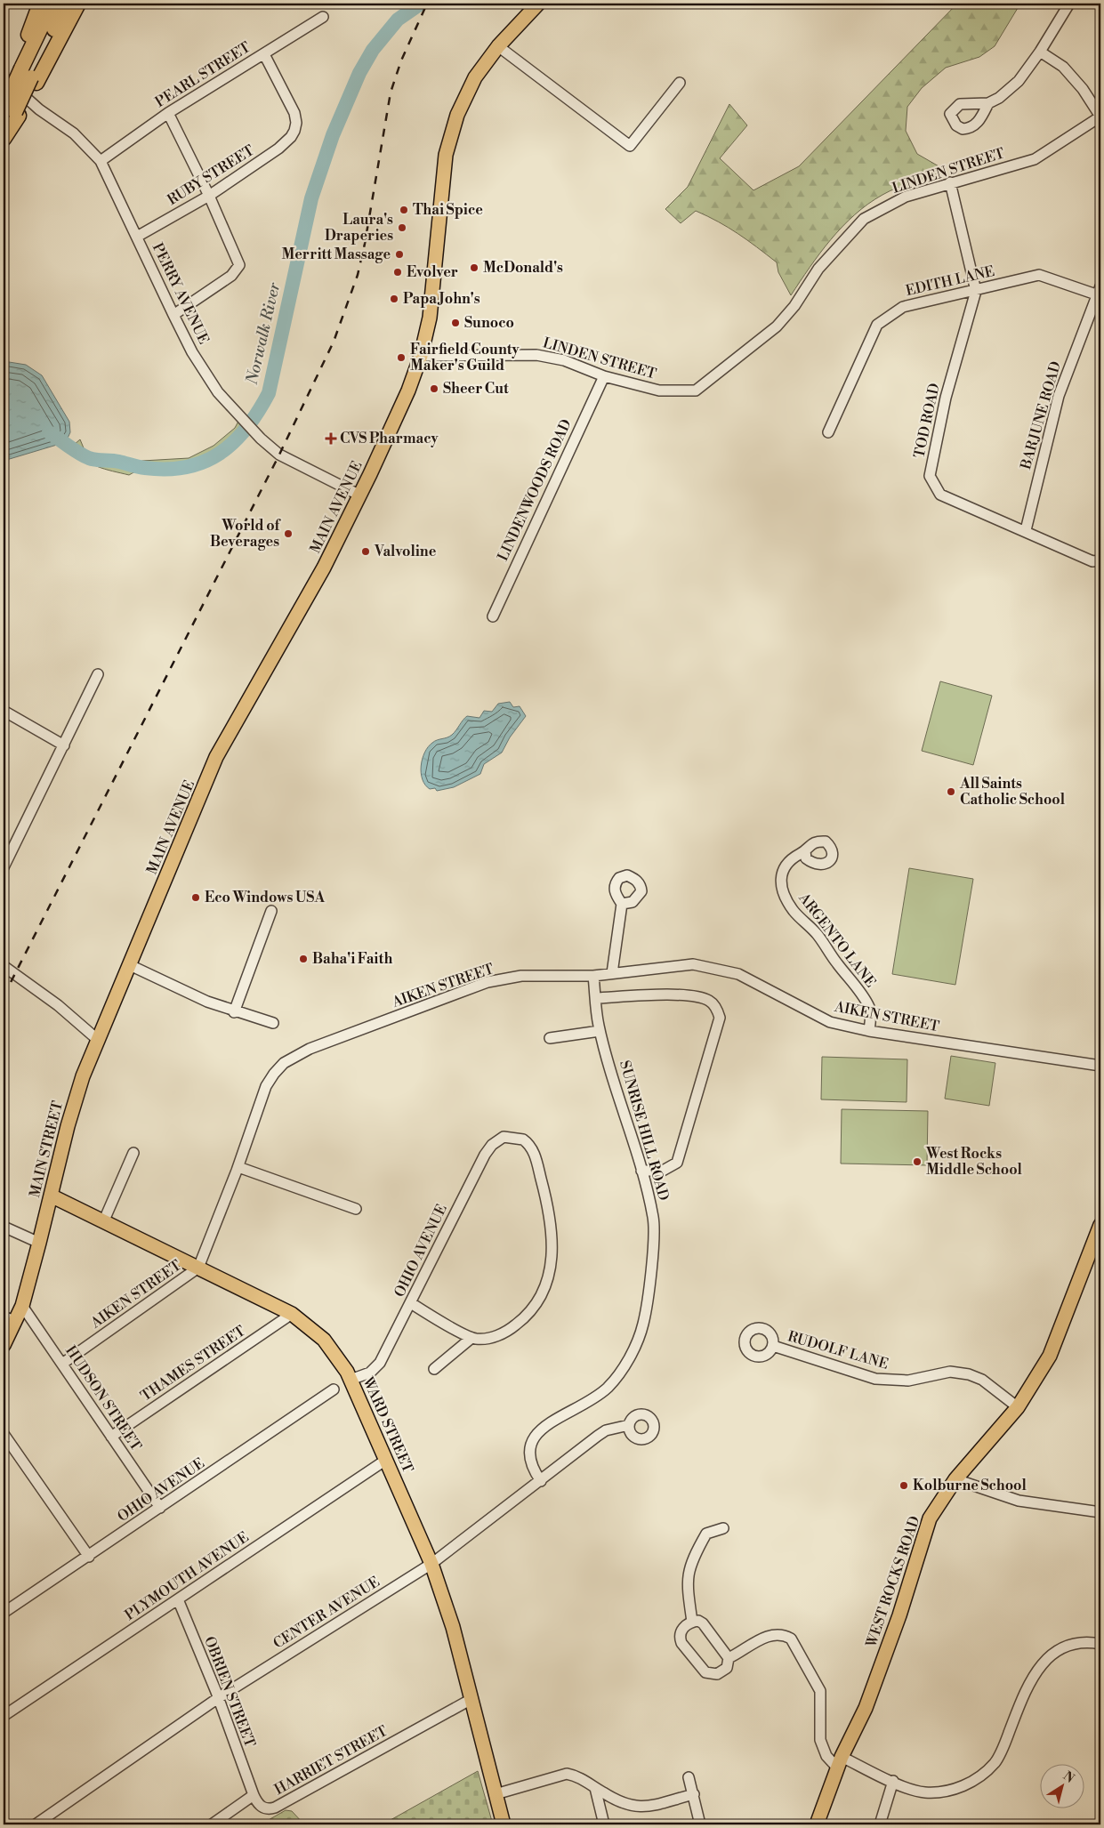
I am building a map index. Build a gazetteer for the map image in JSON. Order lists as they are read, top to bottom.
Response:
{
  "streets": {
    "main road": [
      "MAIN AVENUE",
      "MAIN STREET",
      "WARD STREET",
      "WEST ROCKS ROAD"
    ],
    "street": [
      "PEARL STREET",
      "LINDEN STREET",
      "RUBY STREET",
      "EDITH LANE",
      "PERRY AVENUE",
      "BARJUNE ROAD",
      "TOD ROAD",
      "LINDENWOODS ROAD",
      "ARGENTO LANE",
      "AIKEN STREET",
      "SUNRISE HILL ROAD",
      "OHIO AVENUE",
      "RUDOLF LANE",
      "THAMES STREET",
      "HUDSON STREET",
      "PLYMOUTH AVENUE",
      "CENTER AVENUE",
      "OBRIEN STREET",
      "HARRIET STREET"
    ]
  },
  "crossings": [
    ["PEARL STREET", "RUBY STREET"],
    ["PEARL STREET", "PERRY AVENUE"],
    ["LINDEN STREET", "TOD ROAD"],
    ["LINDEN STREET", "LINDENWOODS ROAD"],
    ["LINDEN STREET", "MAIN AVENUE"],
    ["RUBY STREET", "PERRY AVENUE"],
    ["EDITH LANE", "BARJUNE ROAD"],
    ["EDITH LANE", "TOD ROAD"],
    ["PERRY AVENUE", "MAIN AVENUE"],
    ["BARJUNE ROAD", "TOD ROAD"],
    ["MAIN AVENUE", "MAIN STREET"],
    ["ARGENTO LANE", "AIKEN STREET"],
    ["AIKEN STREET", "SUNRISE HILL ROAD"],
    ["AIKEN STREET", "HUDSON STREET"],
    ["AIKEN STREET", "WARD STREET"],
    ["SUNRISE HILL ROAD", "CENTER AVENUE"],
    ["MAIN STREET", "HUDSON STREET"],
    ["MAIN STREET", "WARD STREET"],
    ["OHIO AVENUE", "HUDSON STREET"],
    ["OHIO AVENUE", "WARD STREET"],
    ["RUDOLF LANE", "WEST ROCKS ROAD"],
    ["THAMES STREET", "HUDSON STREET"],
    ["THAMES STREET", "WARD STREET"],
    ["WARD STREET", "PLYMOUTH AVENUE"],
    ["WARD STREET", "CENTER AVENUE"],
    ["WARD STREET", "HARRIET STREET"],
    ["PLYMOUTH AVENUE", "OBRIEN STREET"],
    ["CENTER AVENUE", "OBRIEN STREET"],
    ["OBRIEN STREET", "HARRIET STREET"]
  ],
  "water": ["Norwalk River"],
  "places": {
    "other": [
      "Thai Spice",
      "Laura's Draperies",
      "Merritt Massage",
      "McDonald's",
      "Evolver",
      "Papa John's",
      "Sunoco",
      "Fairfield County Maker's Guild",
      "Sheer Cut",
      "World of Beverages",
      "Valvoline",
      "All Saints Catholic School",
      "Eco Windows USA",
      "Baha'i Faith",
      "West Rocks Middle School",
      "Kolburne School"
    ],
    "health": ["CVS Pharmacy"]
  },
  "north": "top right"
}
